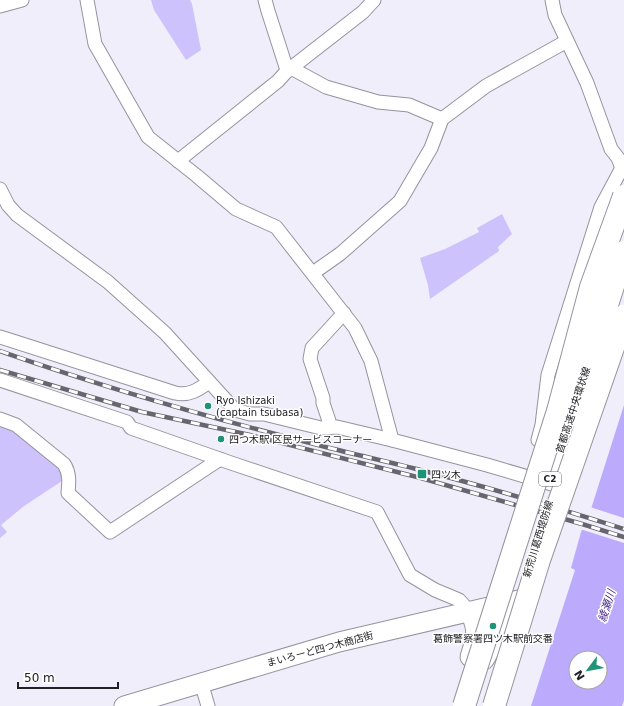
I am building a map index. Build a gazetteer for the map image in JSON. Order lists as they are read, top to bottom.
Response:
{
  "streets": {
    "highway": ["首都高速中央環状線", "C2"],
    "main road": ["新荒川葛西堤防線", "まいろーど四つ木商店街"]
  },
  "crossings": [
    ["新荒川葛西堤防線", "まいろーど四つ木商店街"]
  ],
  "water": ["綾瀬川"],
  "places": {
    "other": ["Ryo Ishizaki (captain tsubasa)", "四つ木駅 区民サービスコーナー", "葛飾警察署四ツ木駅前交番"],
    "transit": ["四ツ木"]
  },
  "scale_bar": "50 m",
  "north": "bottom left"
}
